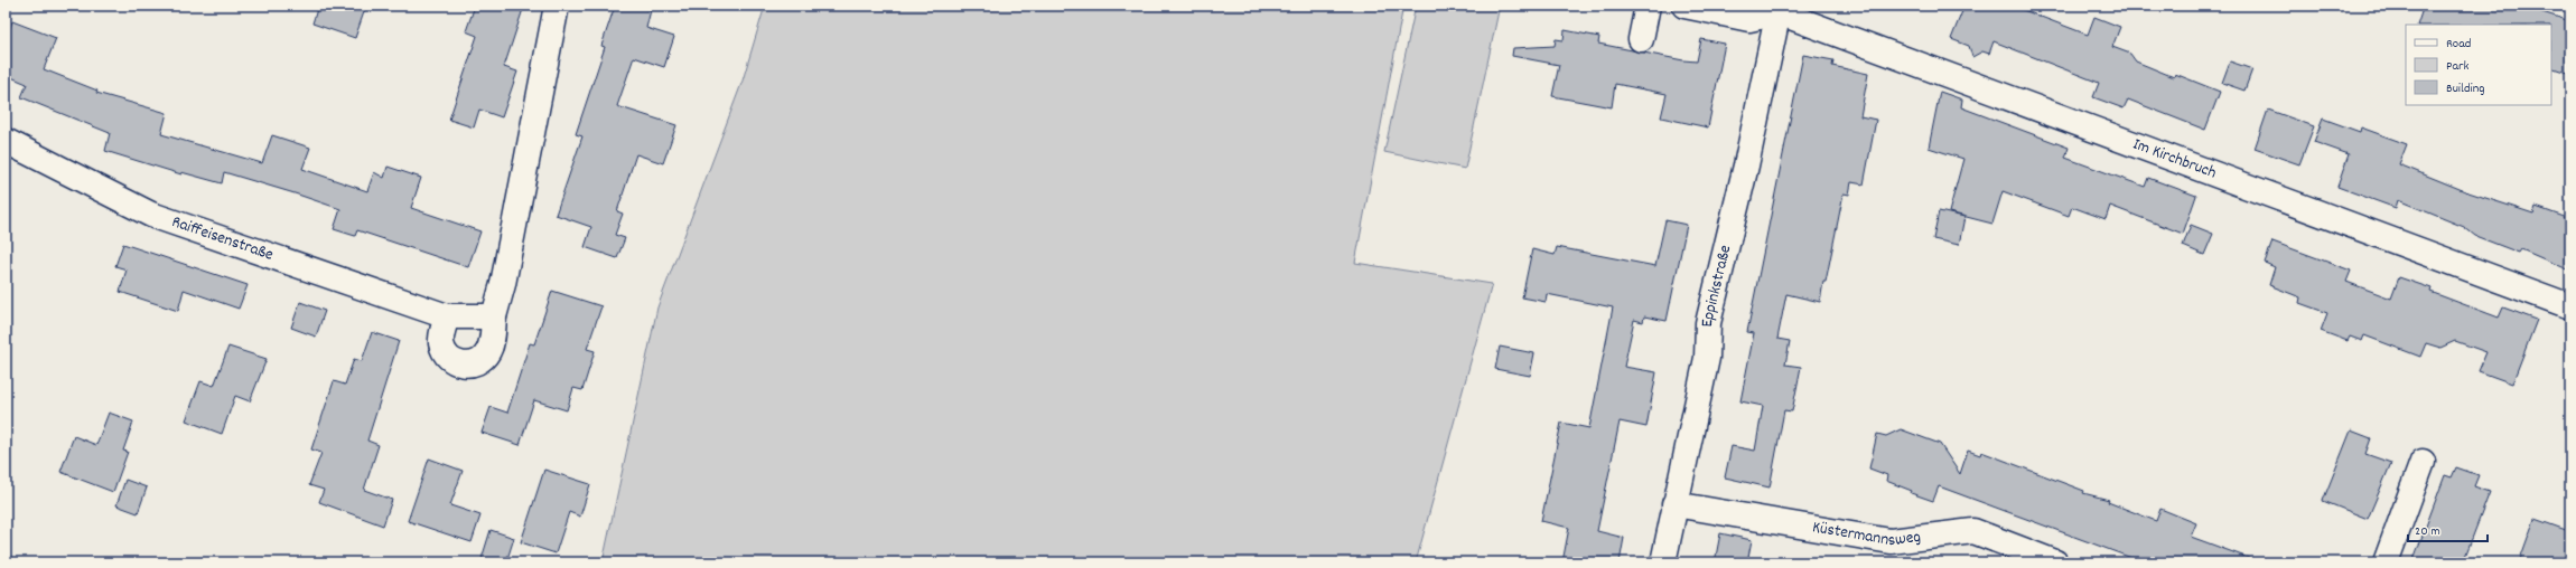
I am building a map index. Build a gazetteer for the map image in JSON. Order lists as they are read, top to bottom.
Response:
{
  "streets": {
    "street": [
      "Im Kirchbruch",
      "Raiffeisenstraße",
      "Eppinkstraße",
      "Küstermannsweg"
    ]
  },
  "crossings": [
    ["Im Kirchbruch", "Eppinkstraße"],
    ["Eppinkstraße", "Küstermannsweg"]
  ],
  "legend": ["Road", "Park", "Building"],
  "scale_bar": "20 m"
}
